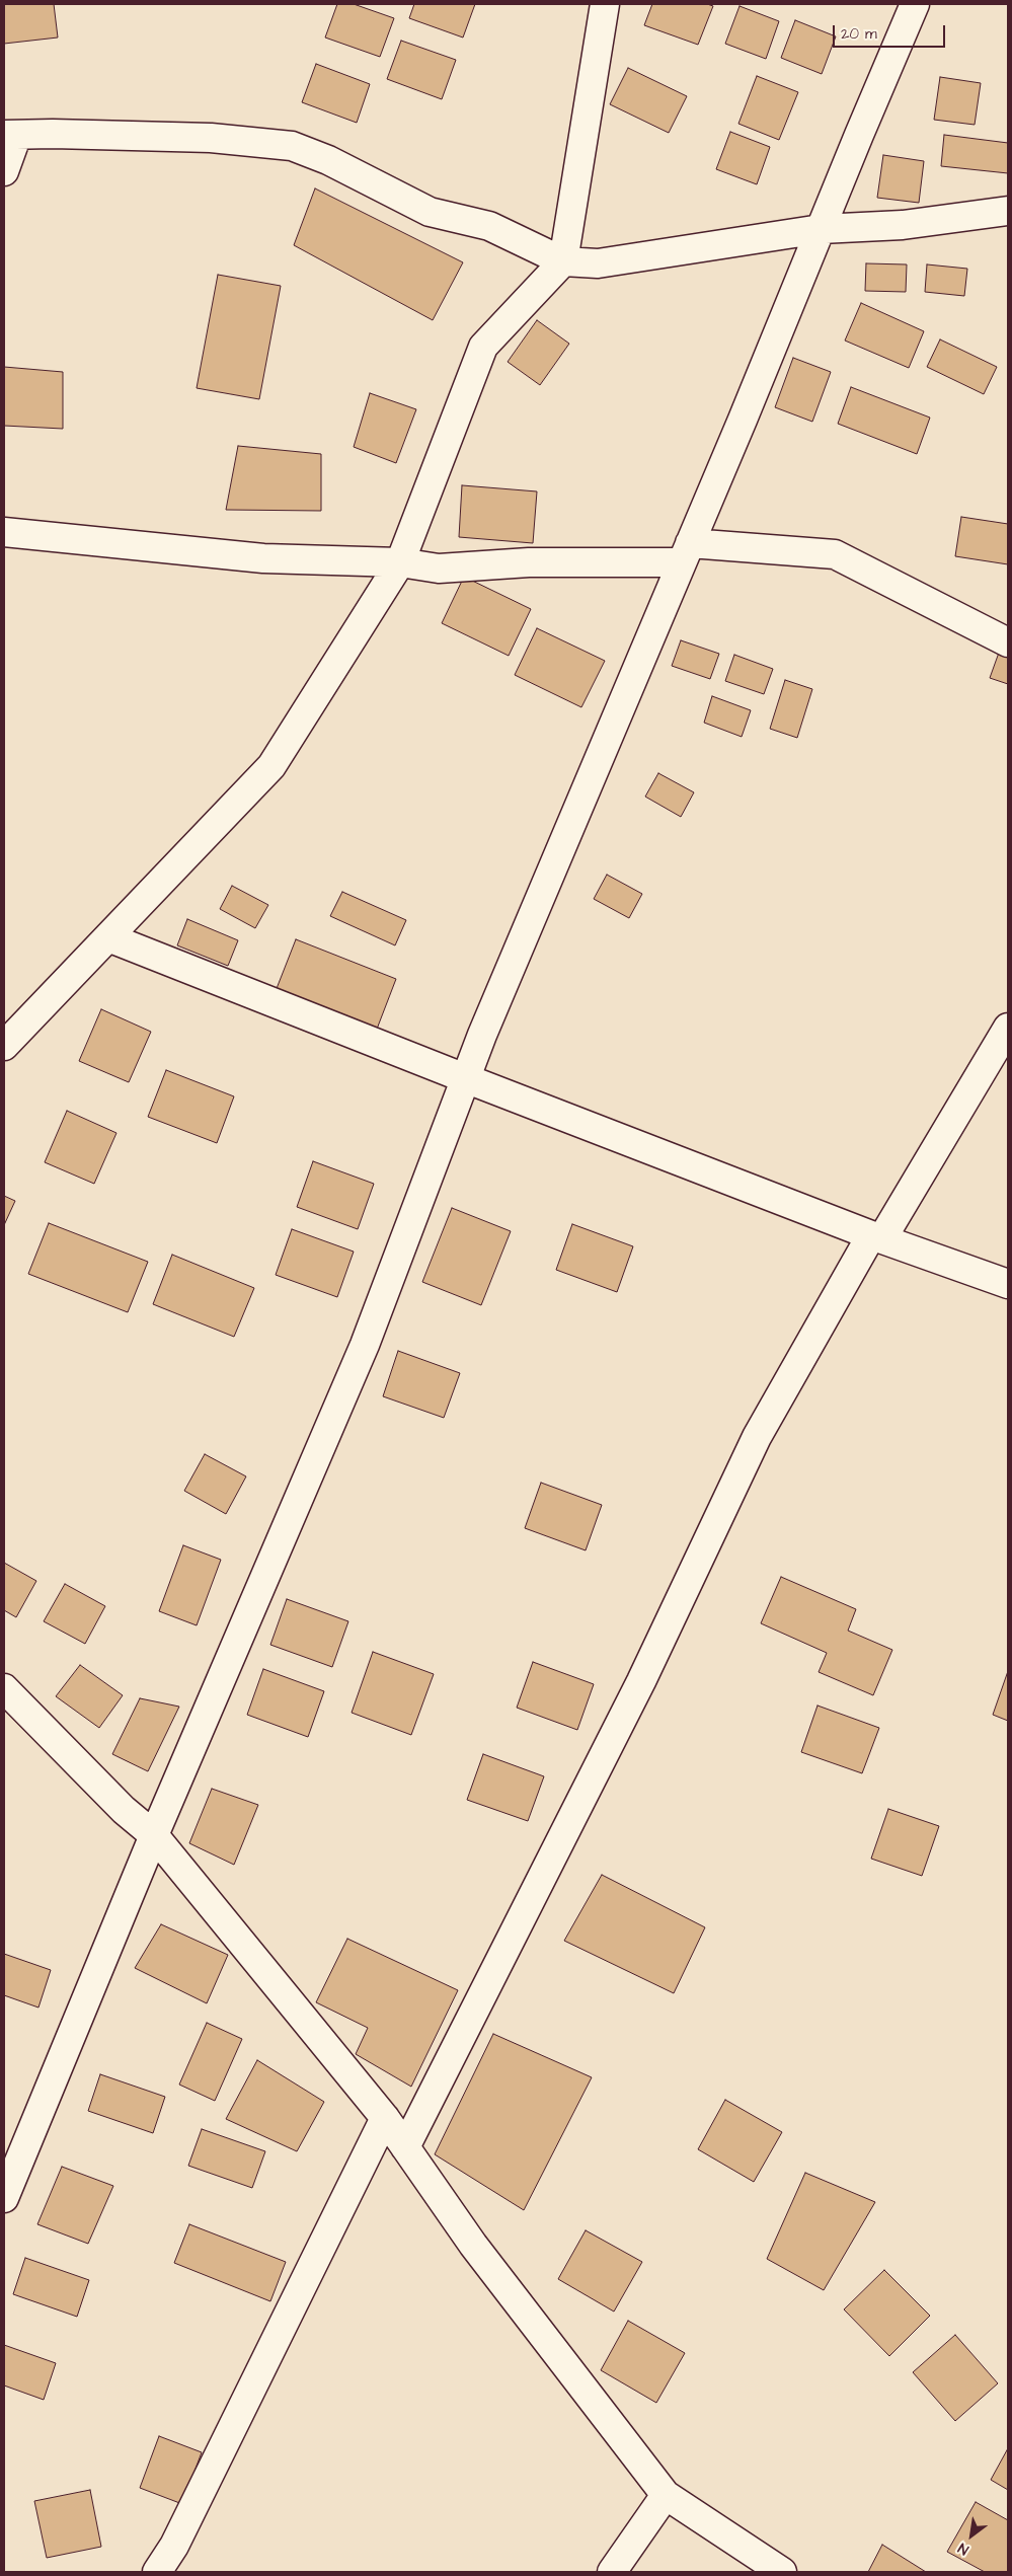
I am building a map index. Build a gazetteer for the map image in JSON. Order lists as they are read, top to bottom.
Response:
{
  "scale_bar": "20 m",
  "north": "bottom left"
}
